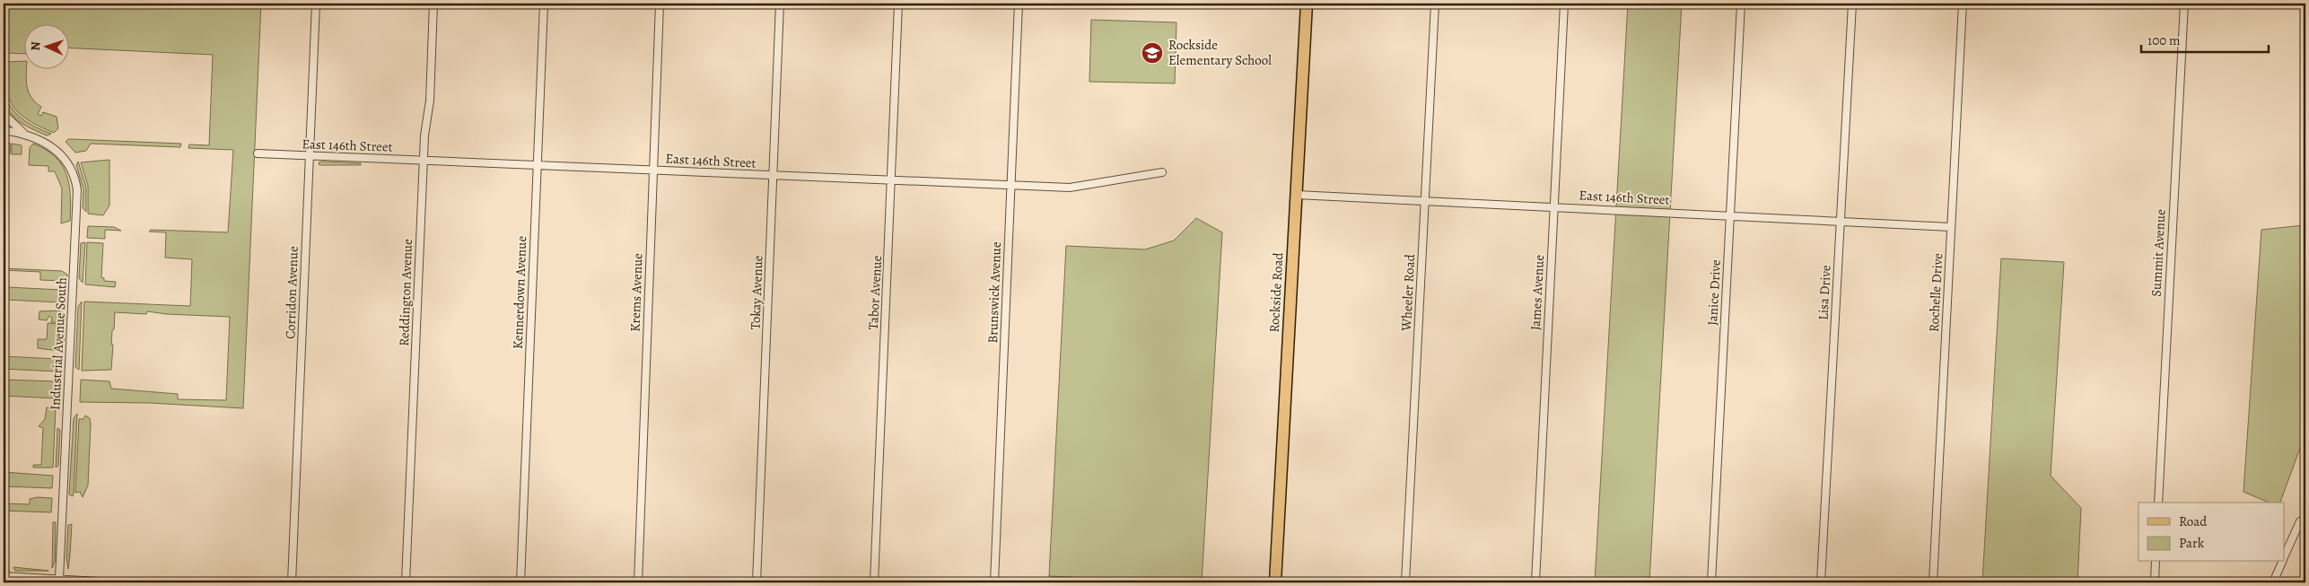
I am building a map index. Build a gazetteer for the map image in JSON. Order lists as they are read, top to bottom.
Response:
{
  "streets": {
    "main road": ["Rockside Road"],
    "street": [
      "East 146th Street",
      "Summit Avenue",
      "Corridon Avenue",
      "Reddington Avenue",
      "Kennerdown Avenue",
      "Krems Avenue",
      "Tokay Avenue",
      "Tabor Avenue",
      "Brunswick Avenue",
      "Wheeler Road",
      "James Avenue",
      "Janice Drive",
      "Lisa Drive",
      "Rochelle Drive",
      "Industrial Avenue South"
    ]
  },
  "crossings": [
    ["East 146th Street", "Corridon Avenue"],
    ["East 146th Street", "Reddington Avenue"],
    ["East 146th Street", "Kennerdown Avenue"],
    ["East 146th Street", "Krems Avenue"],
    ["East 146th Street", "Tokay Avenue"],
    ["East 146th Street", "Tabor Avenue"],
    ["East 146th Street", "Brunswick Avenue"],
    ["East 146th Street", "Rockside Road"],
    ["East 146th Street", "Wheeler Road"],
    ["East 146th Street", "James Avenue"],
    ["East 146th Street", "Janice Drive"],
    ["East 146th Street", "Lisa Drive"],
    ["East 146th Street", "Rochelle Drive"]
  ],
  "places": {
    "school or university": ["Rockside Elementary School"]
  },
  "legend": ["Road", "Park"],
  "scale_bar": "100 m",
  "north": "left"
}
